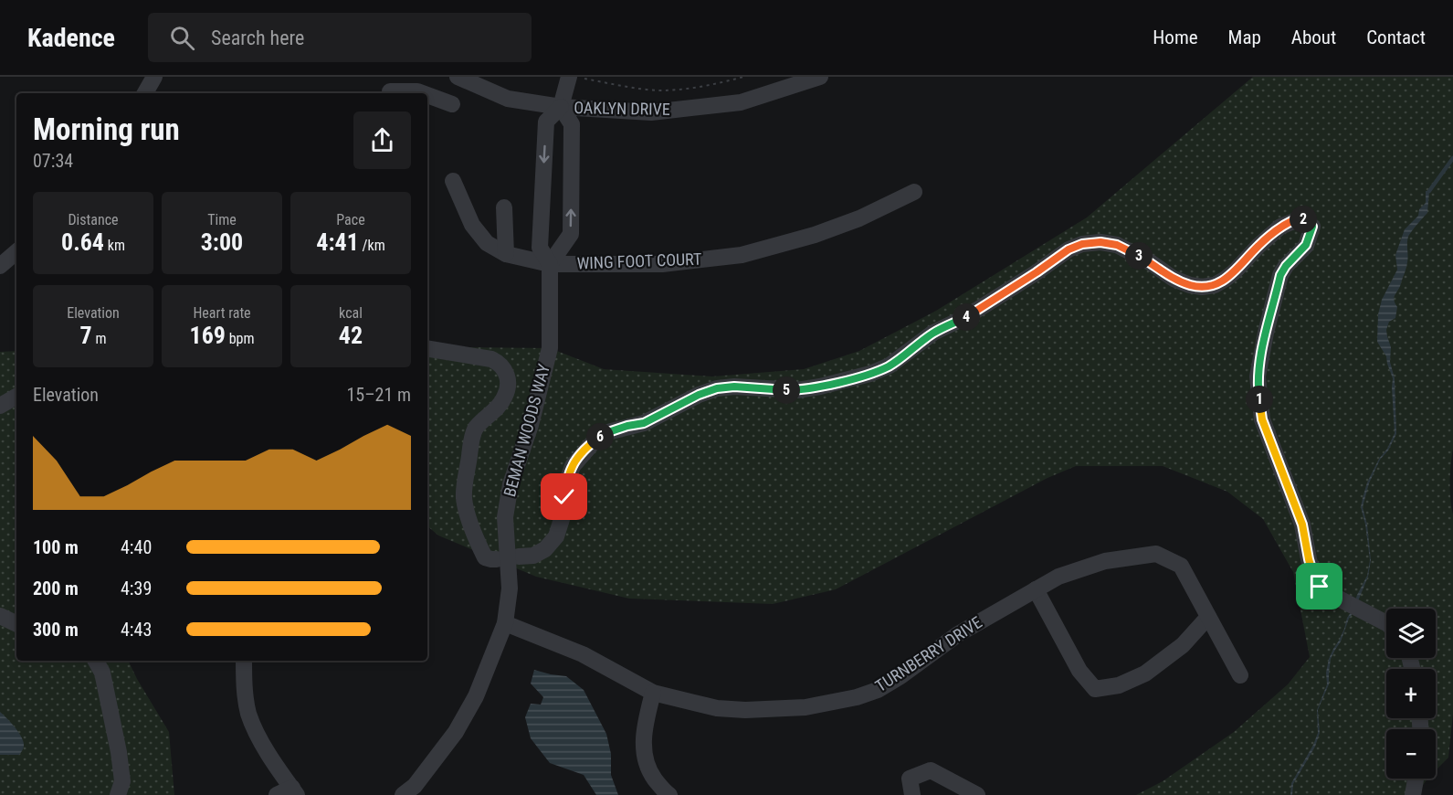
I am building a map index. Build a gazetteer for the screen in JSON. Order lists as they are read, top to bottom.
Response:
{
  "streets": {
    "street": [
      "OAKLYN DRIVE",
      "WING FOOT COURT",
      "BEMAN WOODS WAY",
      "TURNBERRY DRIVE"
    ]
  },
  "crossings": [
    ["OAKLYN DRIVE", "BEMAN WOODS WAY"],
    ["WING FOOT COURT", "BEMAN WOODS WAY"],
    ["BEMAN WOODS WAY", "TURNBERRY DRIVE"]
  ],
  "page": {
    "header": "Kadence",
    "search": "Search here",
    "nav": [
      "Home",
      "Map",
      "About",
      "Contact"
    ],
    "heading": ["Morning run", "07:34"],
    "stats": [
      ["Distance", "0.64 km"],
      ["Time", "3:00"],
      ["Pace", "4:41 /km"],
      ["Elevation", "7 m"],
      ["Heart rate", "169 bpm"],
      ["kcal", "42"]
    ],
    "pins": [
      "2",
      "3",
      "4",
      "5",
      "1",
      "6"
    ],
    "chart": ["Elevation", "15–21 m"],
    "list": [
      {
        "name": "100 m",
        "note": "4:40"
      },
      {
        "name": "200 m",
        "note": "4:39"
      },
      {
        "name": "300 m",
        "note": "4:43"
      }
    ],
    "map_buttons": ["+", "−"]
  }
}
